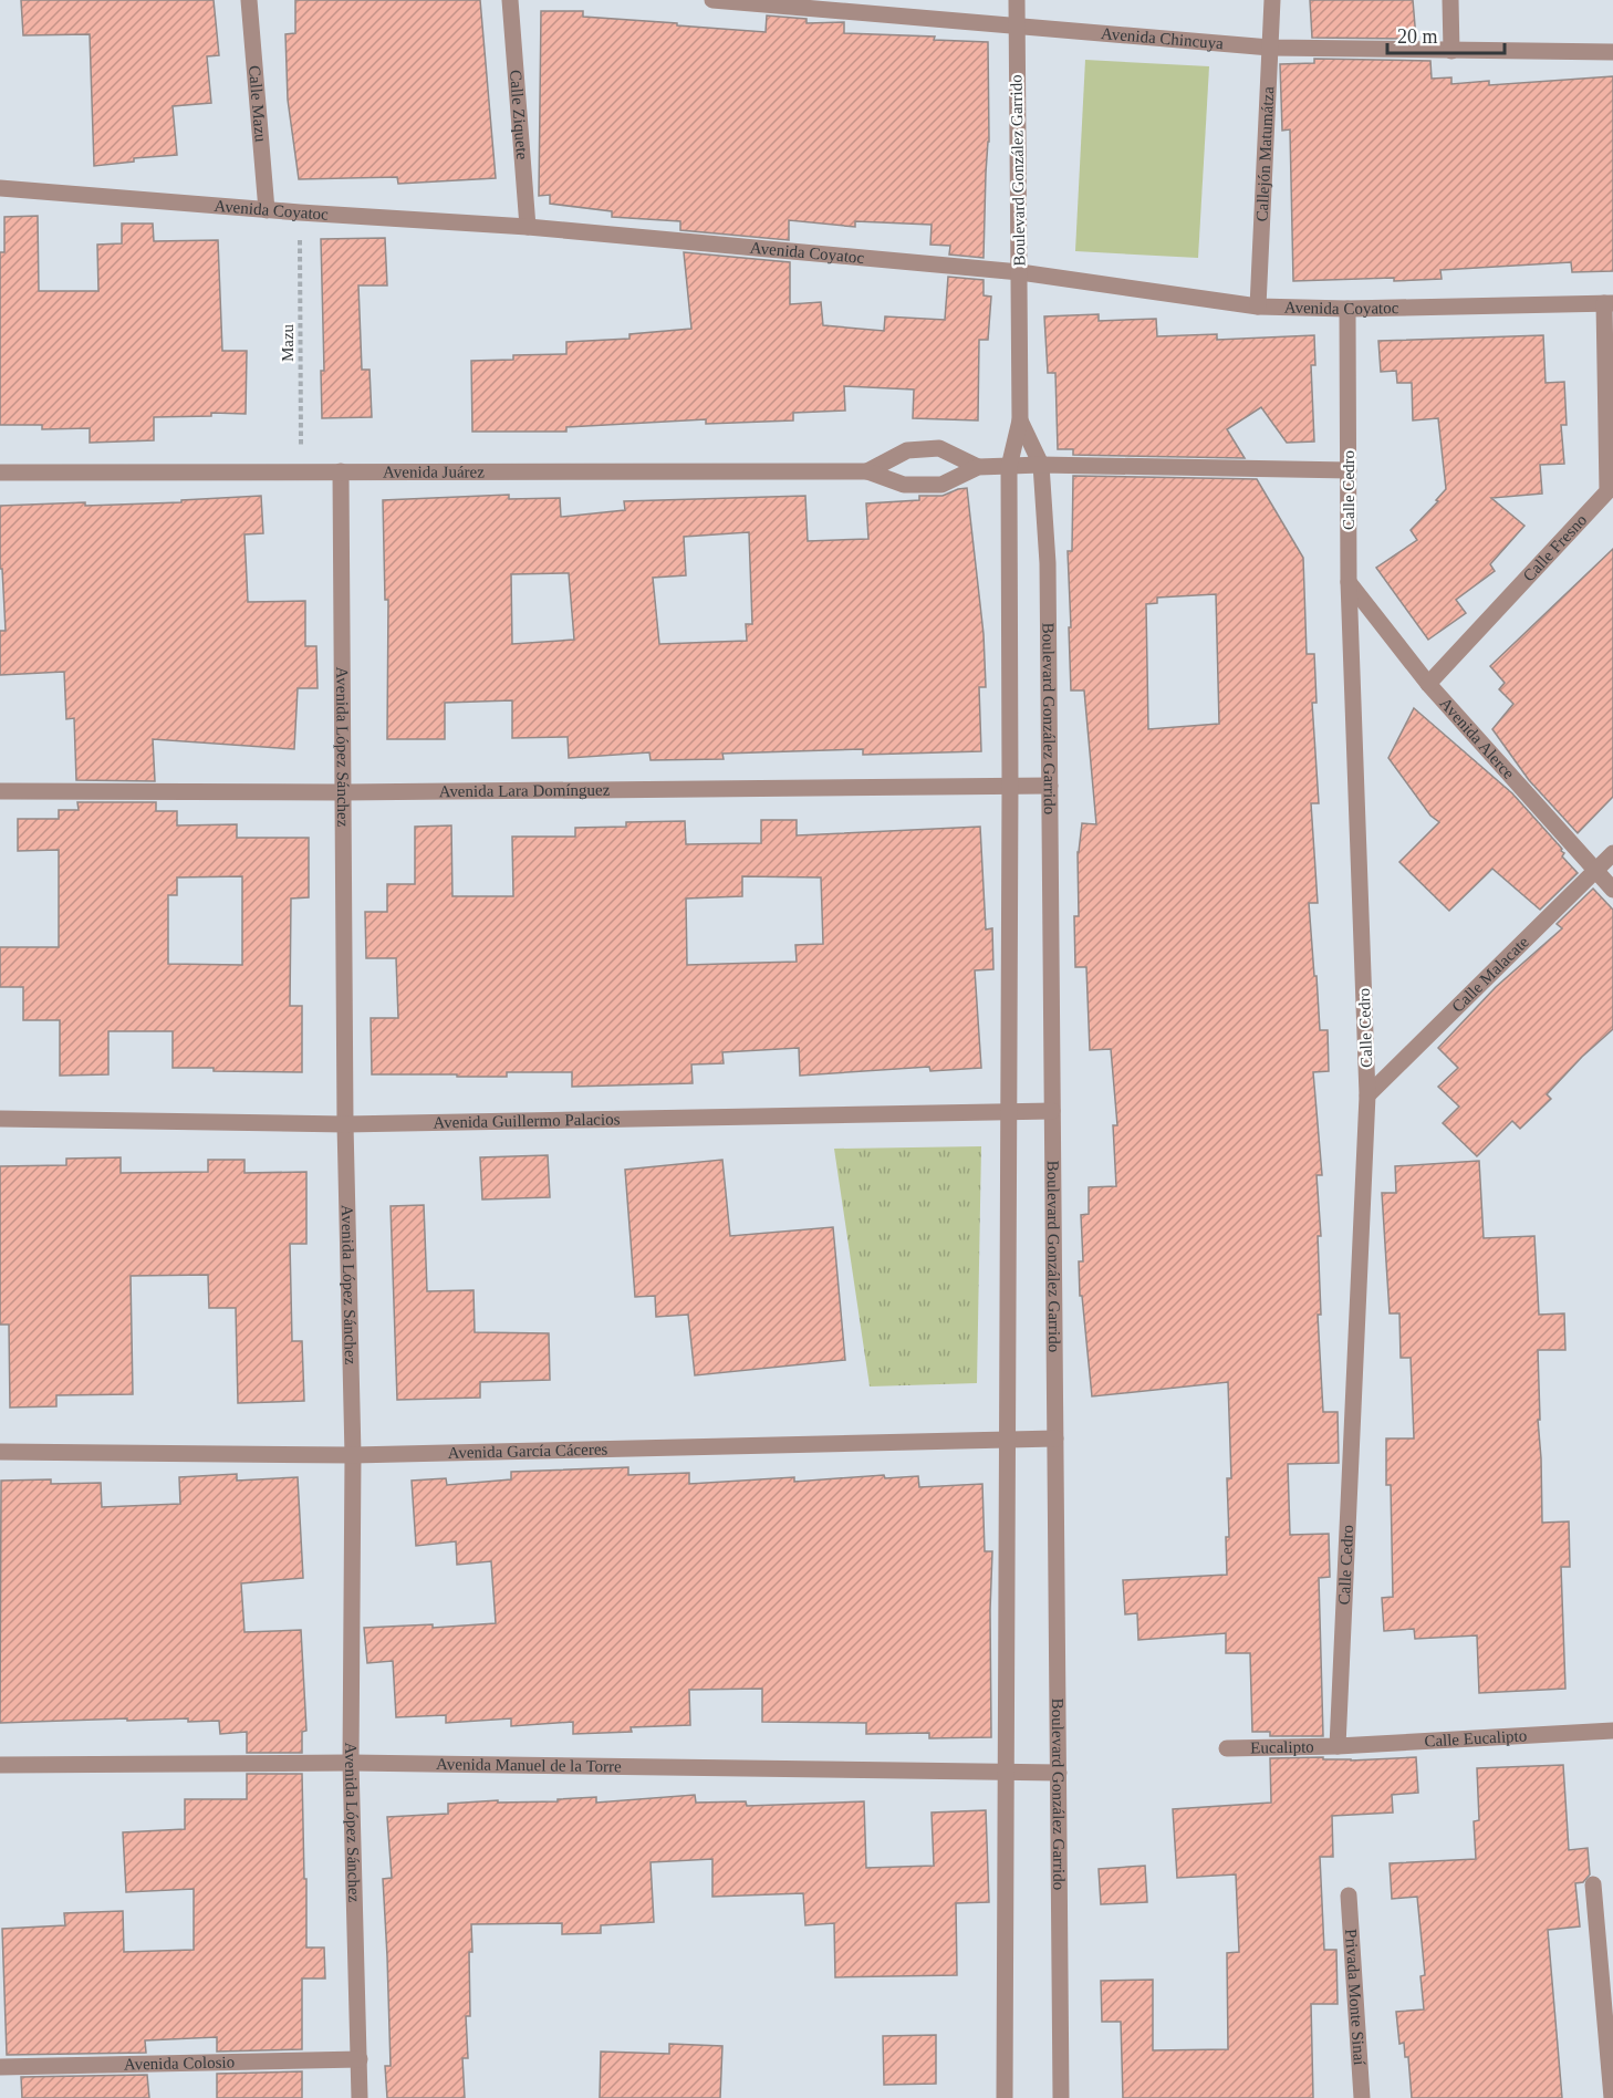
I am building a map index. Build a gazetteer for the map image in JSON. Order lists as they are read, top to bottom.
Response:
{
  "streets": {
    "street": [
      "Avenida Chincuya",
      "Calle Mazu",
      "Calle Ziquete",
      "Callejón Matumátza",
      "Boulevard González Garrido",
      "Avenida Coyatoc",
      "Avenida Juárez",
      "Calle Cedro",
      "Calle Fresno",
      "Avenida Alerce",
      "Avenida López Sánchez",
      "Avenida Lara Domínguez",
      "Calle Malacate",
      "Avenida Guillermo Palacios",
      "Avenida García Cáceres",
      "Calle Eucalipto",
      "Eucalipto",
      "Avenida Manuel de la Torre",
      "Privada Monte Sinaí",
      "Avenida Colosio"
    ],
    "path": ["Mazu"]
  },
  "crossings": [
    ["Avenida Chincuya", "Callejón Matumátza"],
    ["Avenida Chincuya", "Boulevard González Garrido"],
    ["Calle Mazu", "Avenida Coyatoc"],
    ["Calle Ziquete", "Avenida Coyatoc"],
    ["Callejón Matumátza", "Avenida Coyatoc"],
    ["Boulevard González Garrido", "Avenida Coyatoc"],
    ["Boulevard González Garrido", "Avenida Juárez"],
    ["Boulevard González Garrido", "Avenida Lara Domínguez"],
    ["Boulevard González Garrido", "Avenida Guillermo Palacios"],
    ["Boulevard González Garrido", "Avenida García Cáceres"],
    ["Boulevard González Garrido", "Avenida Manuel de la Torre"],
    ["Avenida Coyatoc", "Mazu"],
    ["Avenida Coyatoc", "Calle Cedro"],
    ["Avenida Coyatoc", "Calle Fresno"],
    ["Mazu", "Avenida Juárez"],
    ["Avenida Juárez", "Avenida López Sánchez"],
    ["Calle Cedro", "Avenida Alerce"],
    ["Calle Cedro", "Calle Malacate"],
    ["Calle Cedro", "Calle Eucalipto"],
    ["Calle Cedro", "Eucalipto"],
    ["Calle Fresno", "Avenida Alerce"],
    ["Avenida Alerce", "Calle Malacate"],
    ["Avenida López Sánchez", "Avenida Lara Domínguez"],
    ["Avenida López Sánchez", "Avenida Guillermo Palacios"],
    ["Avenida López Sánchez", "Avenida García Cáceres"],
    ["Avenida López Sánchez", "Avenida Manuel de la Torre"],
    ["Avenida López Sánchez", "Avenida Colosio"],
    ["Calle Eucalipto", "Eucalipto"]
  ],
  "scale_bar": "20 m"
}
